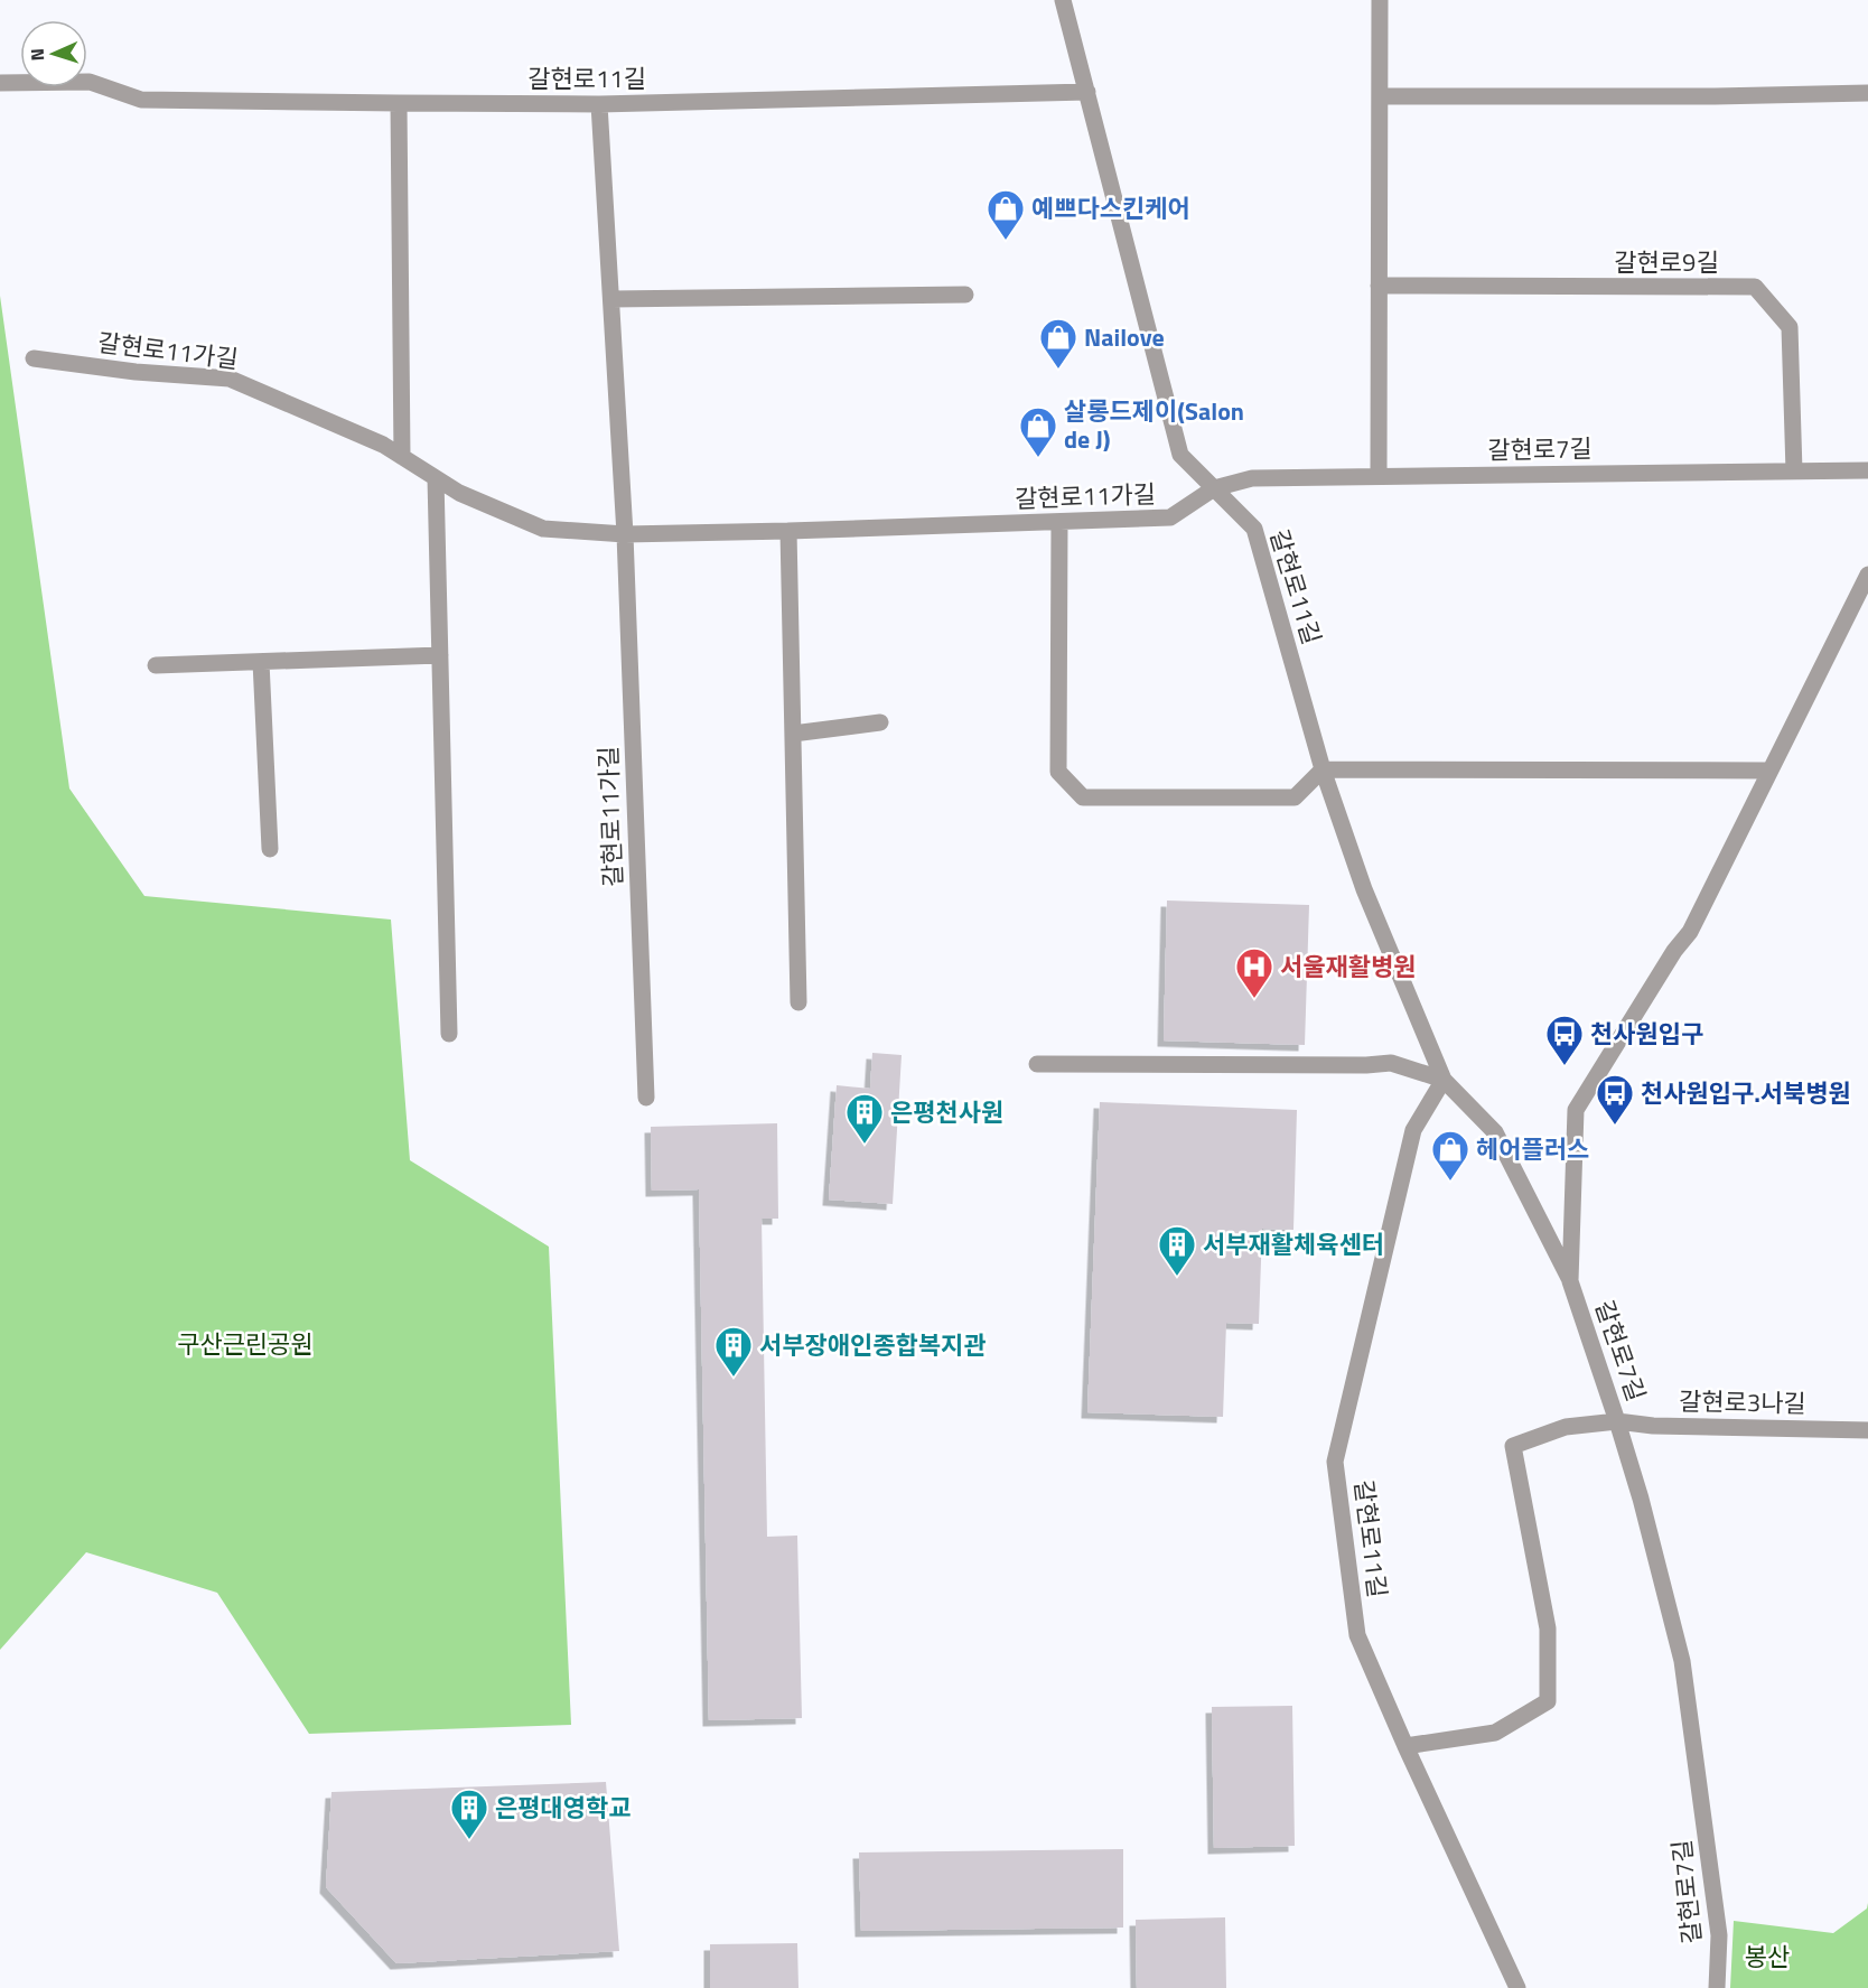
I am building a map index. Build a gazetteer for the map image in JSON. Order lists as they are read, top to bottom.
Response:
{
  "streets": {
    "street": [
      "갈현로11길",
      "갈현로9길",
      "갈현로11가길",
      "갈현로7길",
      "갈현로3나길"
    ]
  },
  "crossings": [
    ["갈현로11길", "갈현로11가길"],
    ["갈현로11길", "갈현로7길"],
    ["갈현로11길", "갈현로3나길"],
    ["갈현로9길", "갈현로7길"],
    ["갈현로11가길", "갈현로7길"],
    ["갈현로7길", "갈현로3나길"]
  ],
  "parks": ["구산근린공원", "봉산"],
  "places": {
    "shop": [
      "예쁘다스킨케어",
      "Nailove",
      "살롱드제이(Salon de J)",
      "헤어플러스"
    ],
    "hospital": ["서울재활병원"],
    "bus stop": ["천사원입구", "천사원입구.서북병원"],
    "building": [
      "은평천사원",
      "서부재활체육센터",
      "서부장애인종합복지관",
      "은평대영학교"
    ]
  },
  "north": "left"
}
